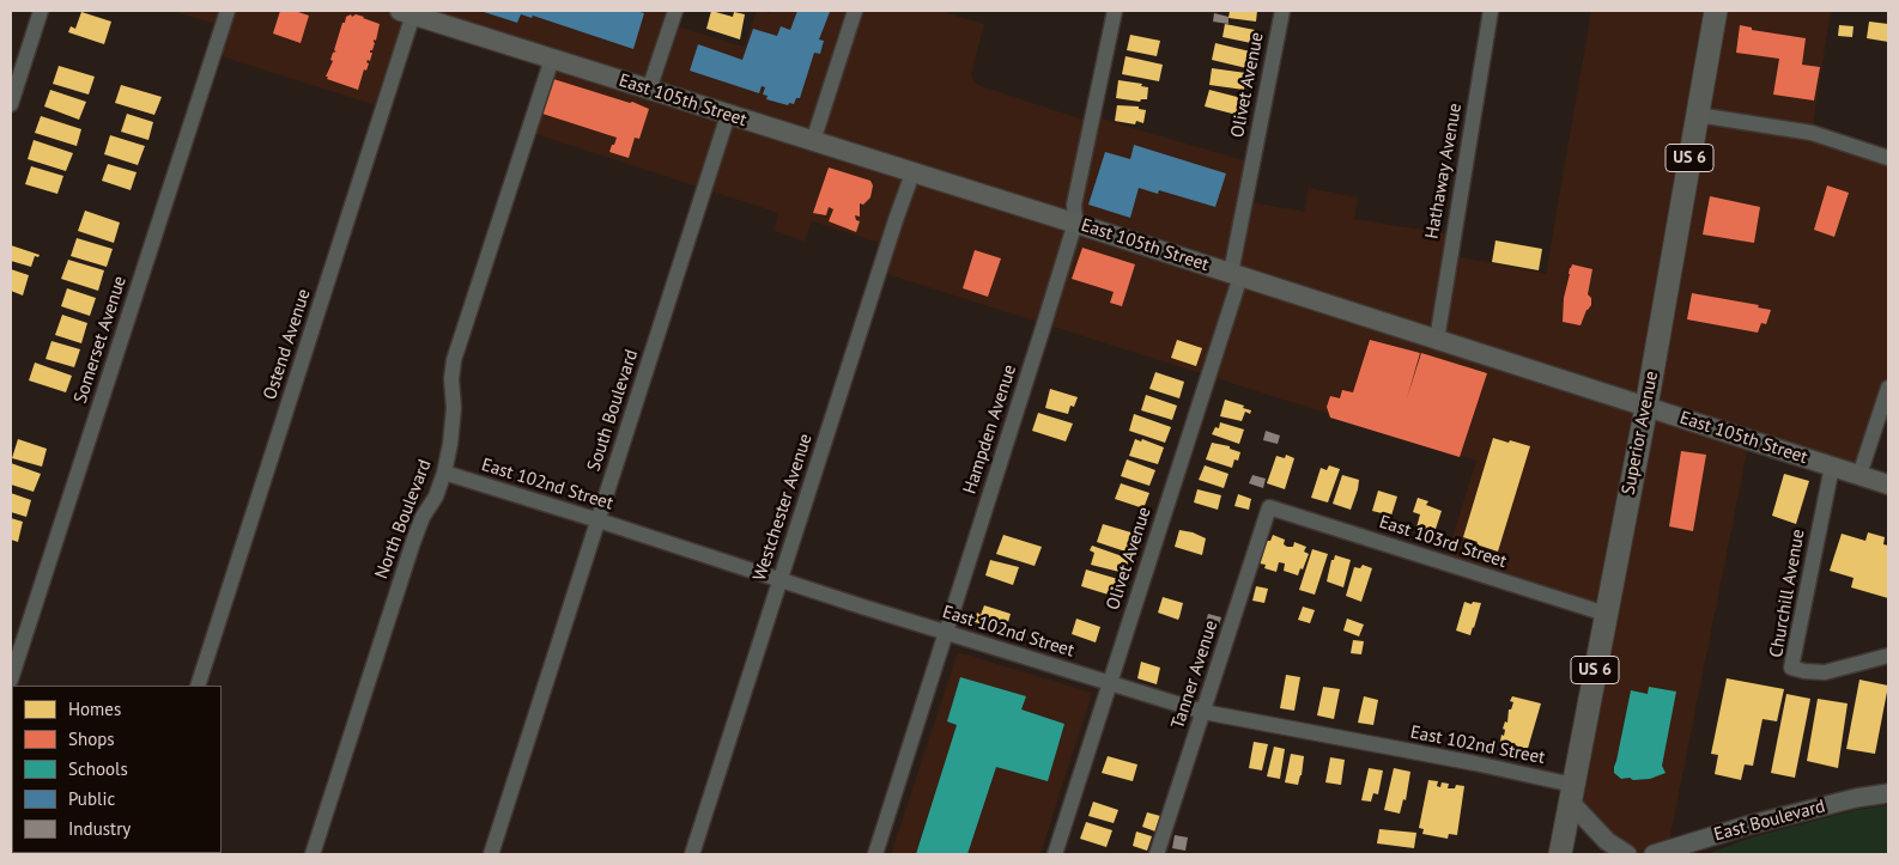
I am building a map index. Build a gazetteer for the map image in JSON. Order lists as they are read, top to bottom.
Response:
{
  "streets": {
    "main road": ["East 105th Street", "US 6", "Superior Avenue"],
    "street": [
      "Olivet Avenue",
      "Hathaway Avenue",
      "Somerset Avenue",
      "Ostend Avenue",
      "South Boulevard",
      "Hampden Avenue",
      "East 102nd Street",
      "Westchester Avenue",
      "North Boulevard",
      "East 103rd Street",
      "Churchill Avenue",
      "Tanner Avenue",
      "East Boulevard"
    ]
  },
  "crossings": [
    ["Olivet Avenue", "East 105th Street"],
    ["Olivet Avenue", "East 102nd Street"],
    ["East 105th Street", "Hathaway Avenue"],
    ["East 105th Street", "Ostend Avenue"],
    ["East 105th Street", "South Boulevard"],
    ["East 105th Street", "Hampden Avenue"],
    ["East 105th Street", "Superior Avenue"],
    ["East 105th Street", "Westchester Avenue"],
    ["East 105th Street", "North Boulevard"],
    ["East 105th Street", "Churchill Avenue"],
    ["South Boulevard", "East 102nd Street"],
    ["Hampden Avenue", "East 102nd Street"],
    ["Superior Avenue", "East 102nd Street"],
    ["Superior Avenue", "East 103rd Street"],
    ["East 102nd Street", "Westchester Avenue"],
    ["East 102nd Street", "North Boulevard"],
    ["East 102nd Street", "Tanner Avenue"],
    ["East 103rd Street", "Tanner Avenue"]
  ],
  "legend": [
    "Homes",
    "Shops",
    "Schools",
    "Public",
    "Industry"
  ]
}
